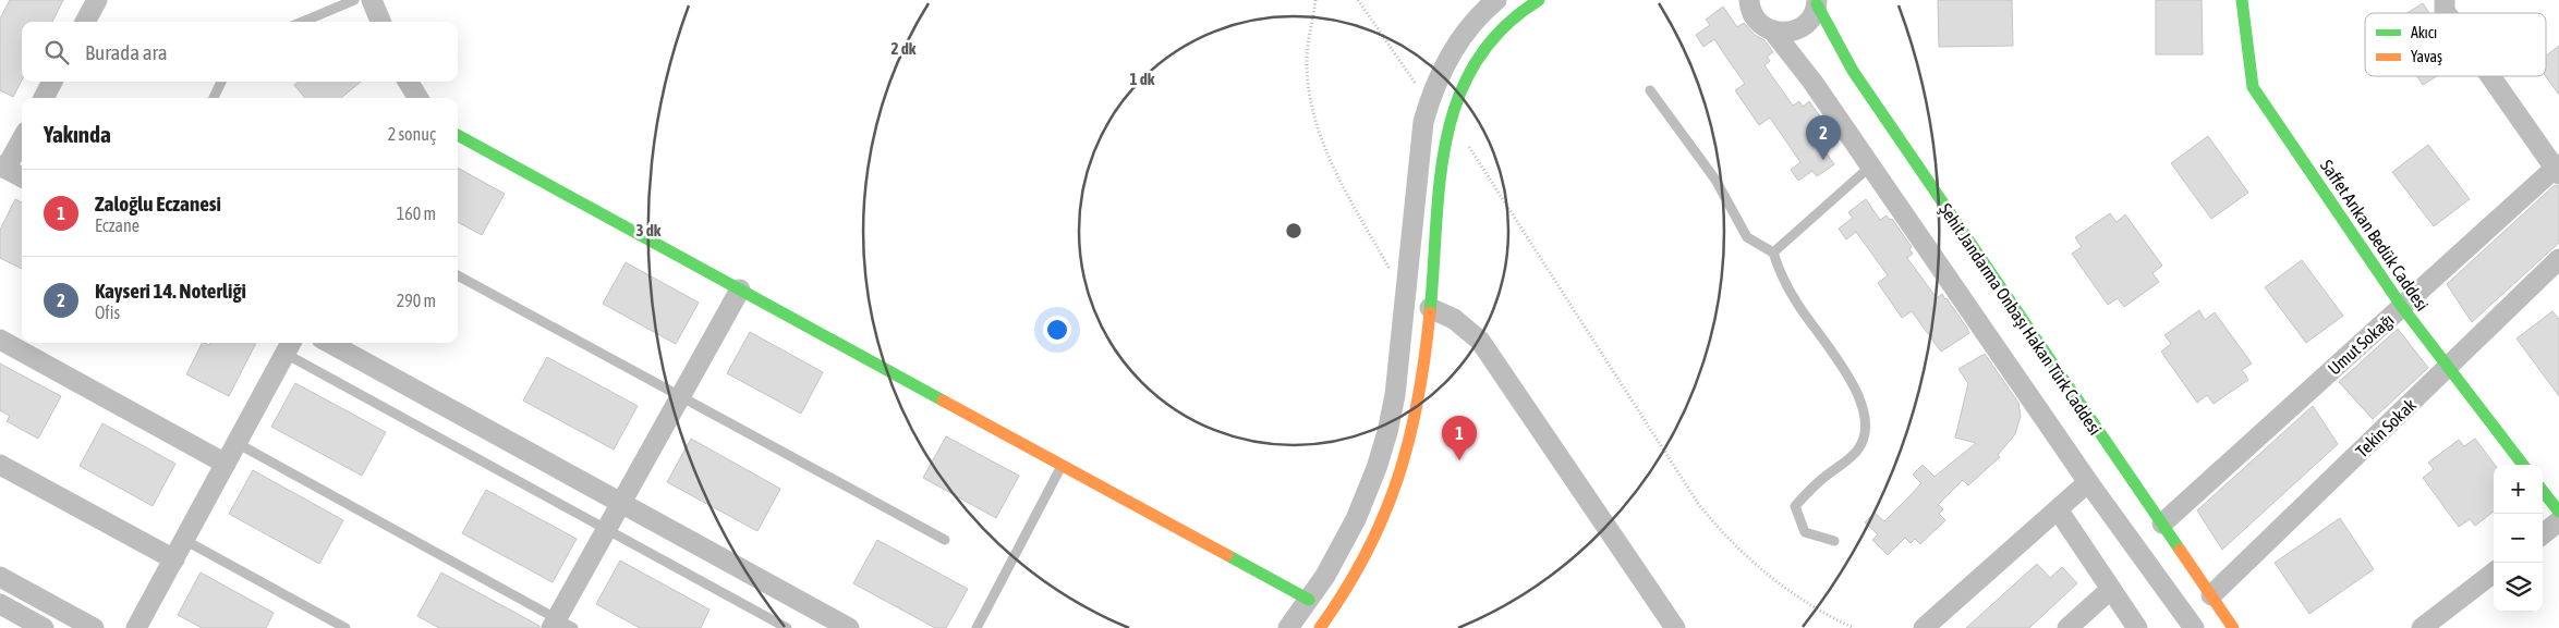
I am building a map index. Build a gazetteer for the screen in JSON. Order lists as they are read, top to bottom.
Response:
{
  "streets": {
    "street": [
      "Saffet Arıkan Bedük Caddesi",
      "Şehit Jandarma Onbaşı Hakan Türk Caddesi",
      "Umut Sokağı",
      "Tekin Sokak"
    ]
  },
  "crossings": [
    ["Saffet Arıkan Bedük Caddesi", "Umut Sokağı"],
    ["Saffet Arıkan Bedük Caddesi", "Tekin Sokak"],
    ["Şehit Jandarma Onbaşı Hakan Türk Caddesi", "Umut Sokağı"],
    ["Şehit Jandarma Onbaşı Hakan Türk Caddesi", "Tekin Sokak"]
  ],
  "legend": ["Akıcı", "Yavaş"],
  "page": {
    "search": "Burada ara",
    "heading": ["Yakında", "2 sonuç"],
    "pins": ["2", "1"],
    "list": [
      {
        "mark": "1",
        "name": "Zaloğlu Eczanesi",
        "note": "Eczane",
        "value": "160 m"
      },
      {
        "mark": "2",
        "name": "Kayseri 14. Noterliği",
        "note": "Ofis",
        "value": "290 m"
      }
    ],
    "map_buttons": ["+", "−"]
  },
  "rings": ["2 dk", "1 dk", "3 dk"]
}
